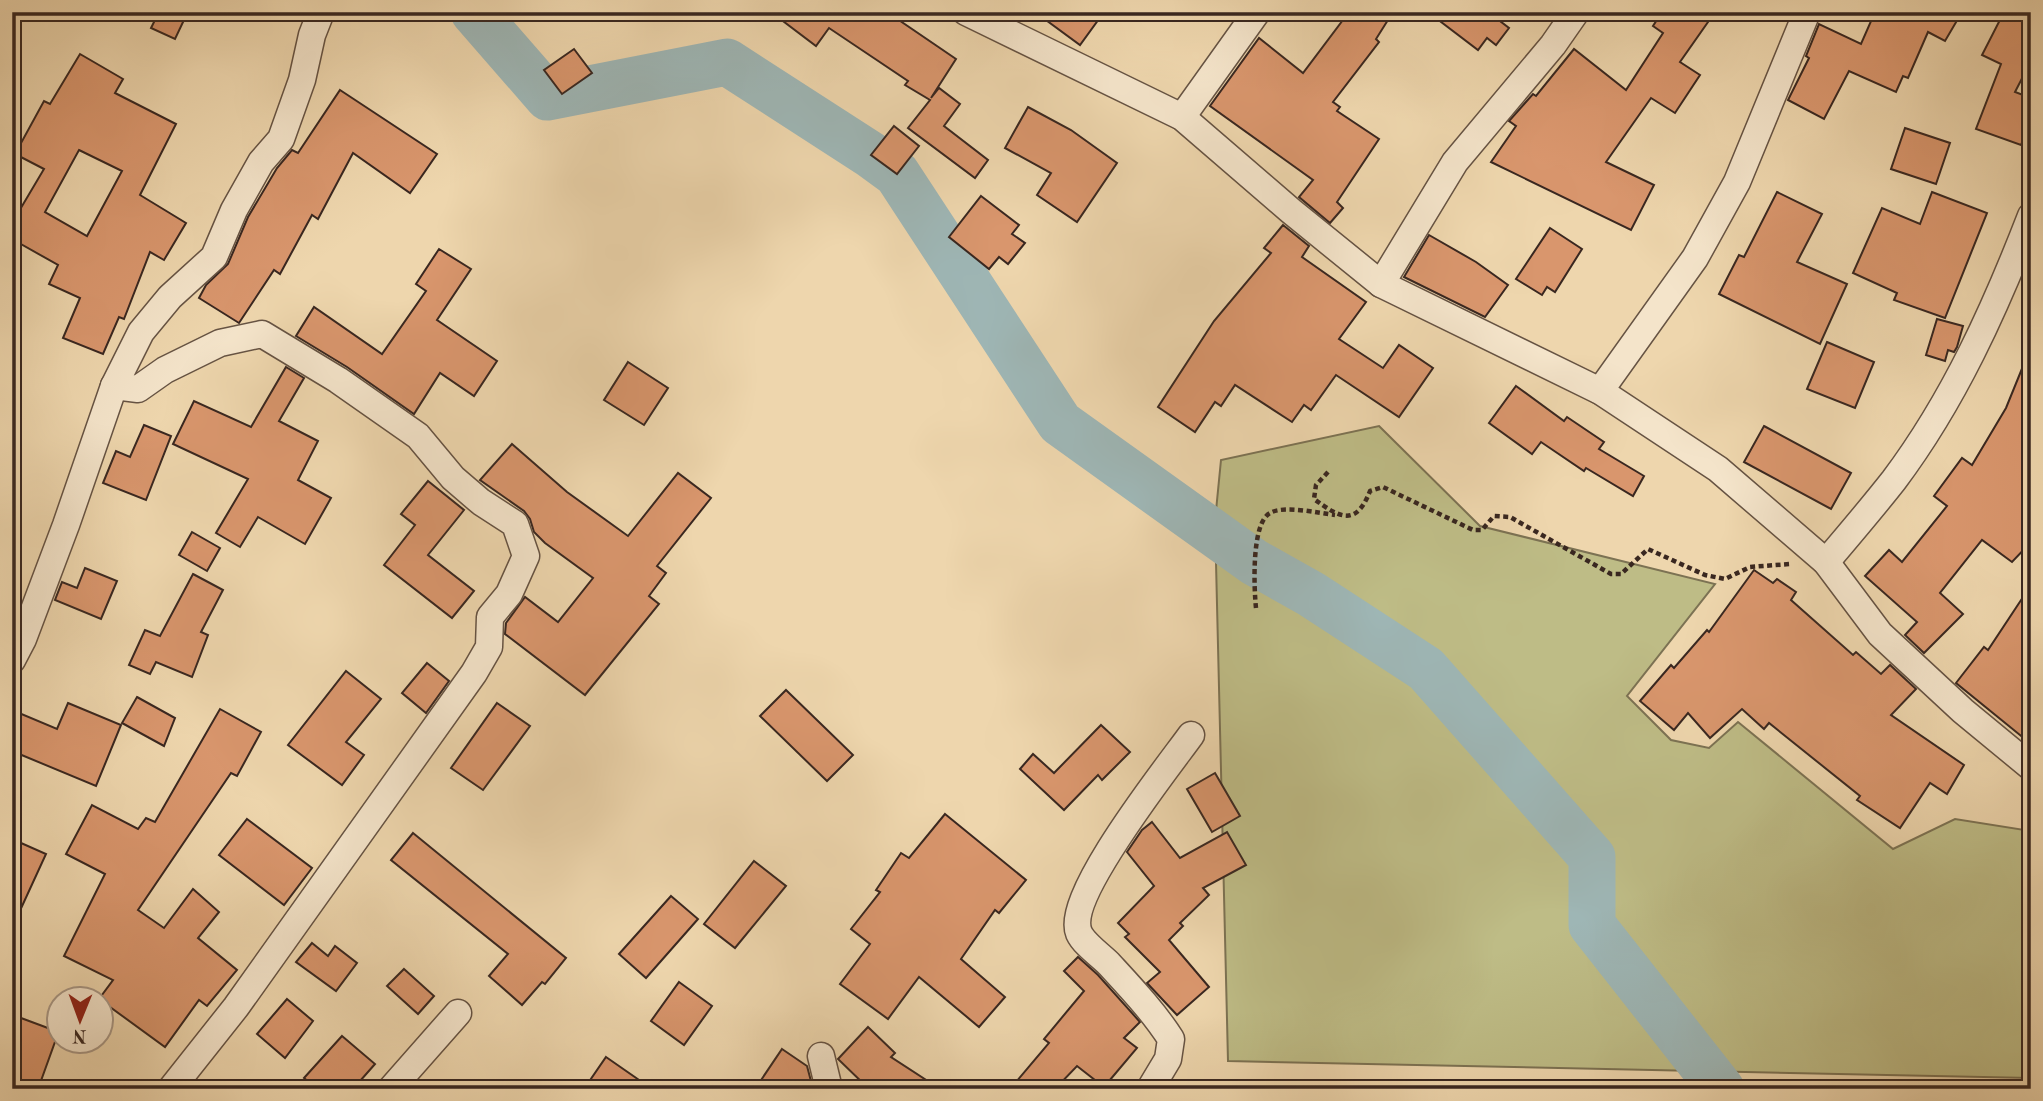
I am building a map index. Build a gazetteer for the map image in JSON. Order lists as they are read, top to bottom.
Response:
{
  "north": "bottom"
}
